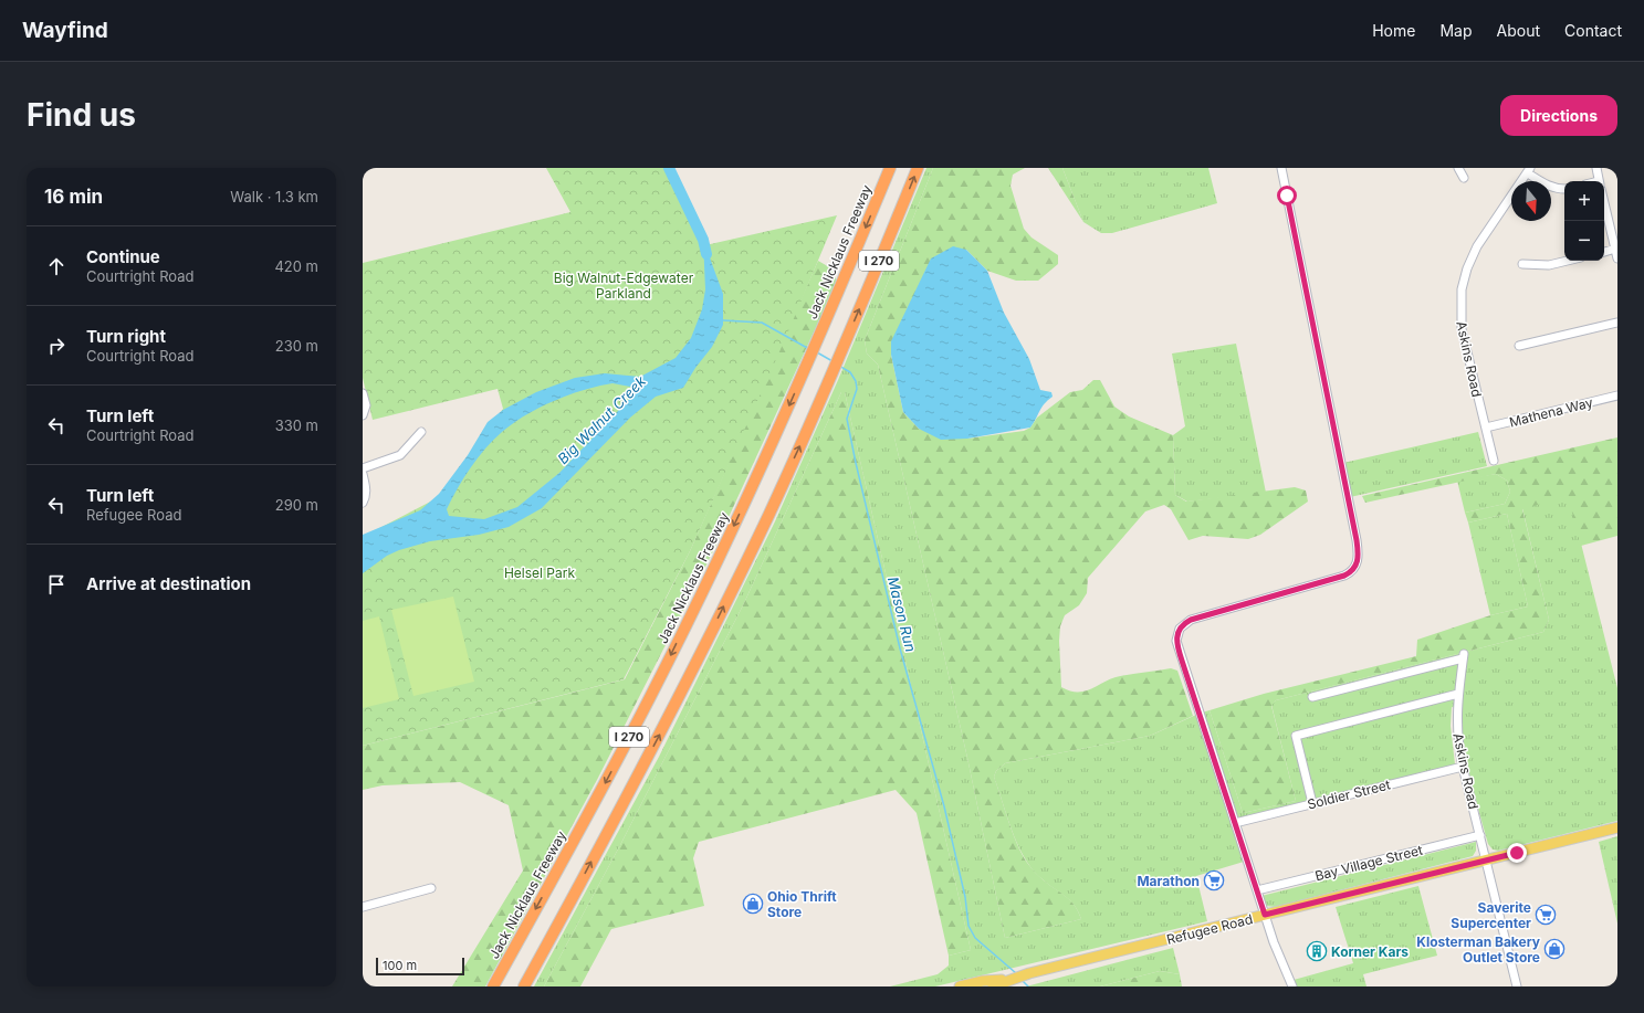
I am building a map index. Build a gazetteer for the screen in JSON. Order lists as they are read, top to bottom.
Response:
{
  "streets": {
    "highway": ["Jack Nicklaus Freeway", "I 270"],
    "main road": ["Refugee Road"],
    "street": [
      "Askins Road",
      "Mathena Way",
      "Soldier Street",
      "Bay Village Street"
    ]
  },
  "crossings": [
    ["Askins Road", "Mathena Way"],
    ["Askins Road", "Soldier Street"],
    ["Askins Road", "Bay Village Street"],
    ["Askins Road", "Refugee Road"]
  ],
  "water": ["Big Walnut Creek", "Mason Run"],
  "parks": ["Big Walnut-Edgewater Parkland", "Helsel Park"],
  "places": {
    "supermarket": ["Marathon", "Saverite Supercenter"],
    "shop": ["Ohio Thrift Store", "Klosterman Bakery Outlet Store"],
    "building": ["Korner Kars"]
  },
  "scale_bar": "100 m",
  "north": "bottom",
  "page": {
    "header": "Wayfind",
    "nav": [
      "Home",
      "Map",
      "About",
      "Contact"
    ],
    "buttons": "Directions",
    "title": "Find us",
    "heading": ["16 min", "Walk · 1.3 km"],
    "map_buttons": ["+", "−"],
    "list": [
      ["Continue", "Courtright Road", "420 m"],
      ["Turn right", "Courtright Road", "230 m"],
      ["Turn left", "Courtright Road", "330 m"],
      ["Turn left", "Refugee Road", "290 m"],
      "Arrive at destination"
    ],
    "scale": "100 m"
  }
}
